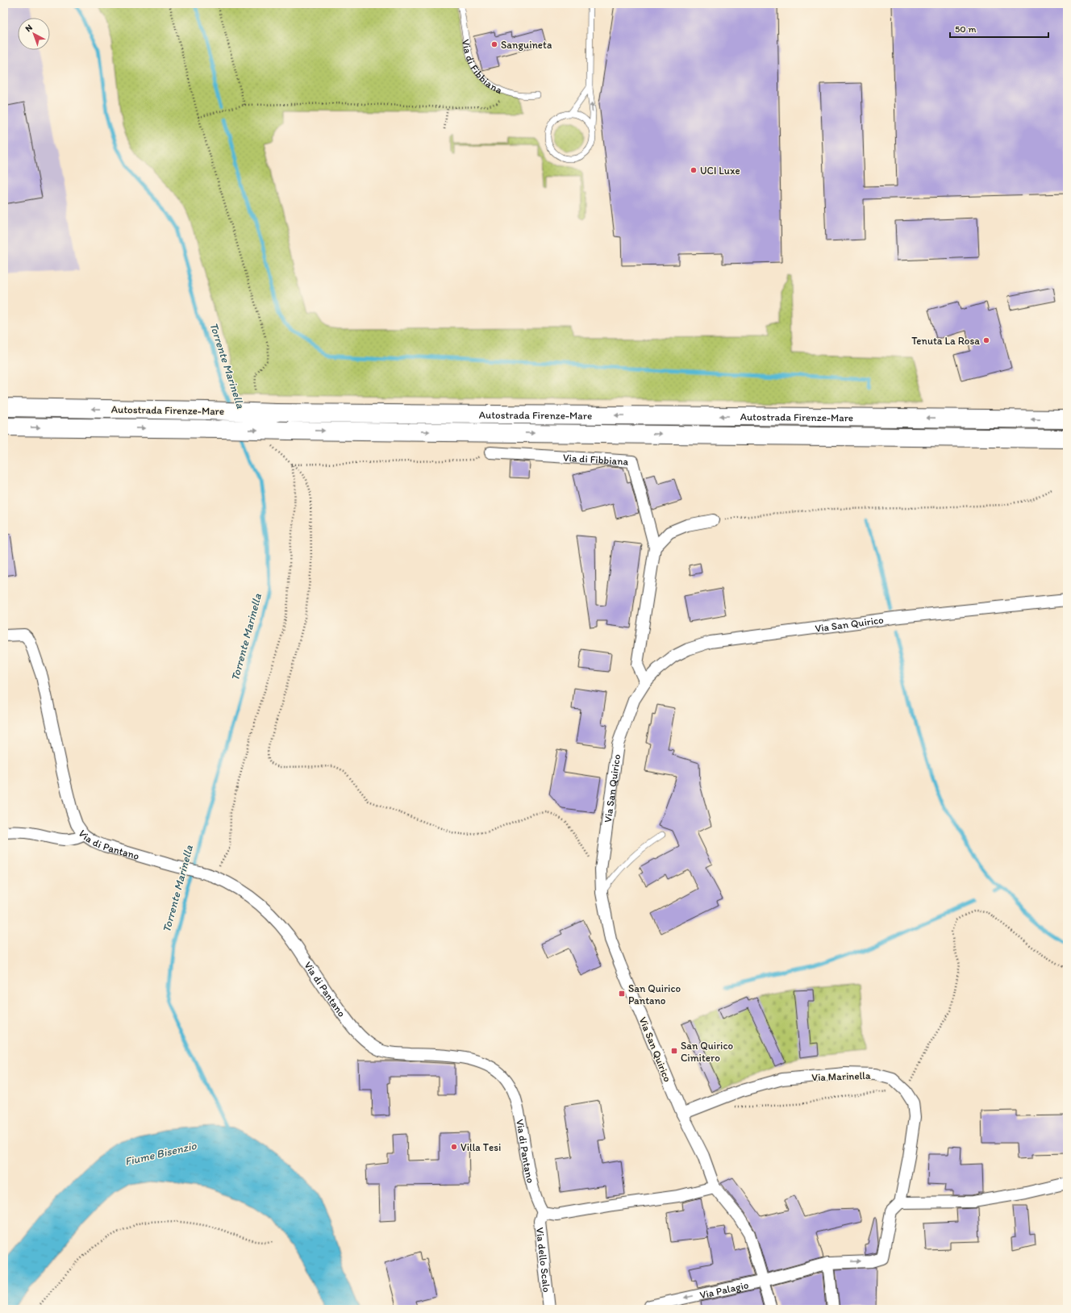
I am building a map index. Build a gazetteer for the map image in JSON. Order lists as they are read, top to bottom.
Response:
{
  "streets": {
    "highway": ["Autostrada Firenze-Mare"],
    "street": [
      "Via di Fibbiana",
      "Via San Quirico",
      "Via di Pantano",
      "Via Marinella",
      "Via dello Scalo",
      "Via Palagio"
    ]
  },
  "crossings": [
    ["Via San Quirico", "Via Marinella"],
    ["Via San Quirico", "Via Palagio"],
    ["Via di Pantano", "Via dello Scalo"],
    ["Via Marinella", "Via Palagio"]
  ],
  "one_way": ["Via Palagio"],
  "water": ["Torrente Marinella", "Fiume Bisenzio"],
  "places": {
    "other": [
      "Sanguineta",
      "UCI Luxe",
      "Tenuta La Rosa",
      "Villa Tesi"
    ],
    "transit": ["San Quirico Pantano", "San Quirico Cimitero"]
  },
  "scale_bar": "50 m",
  "north": "top left"
}
